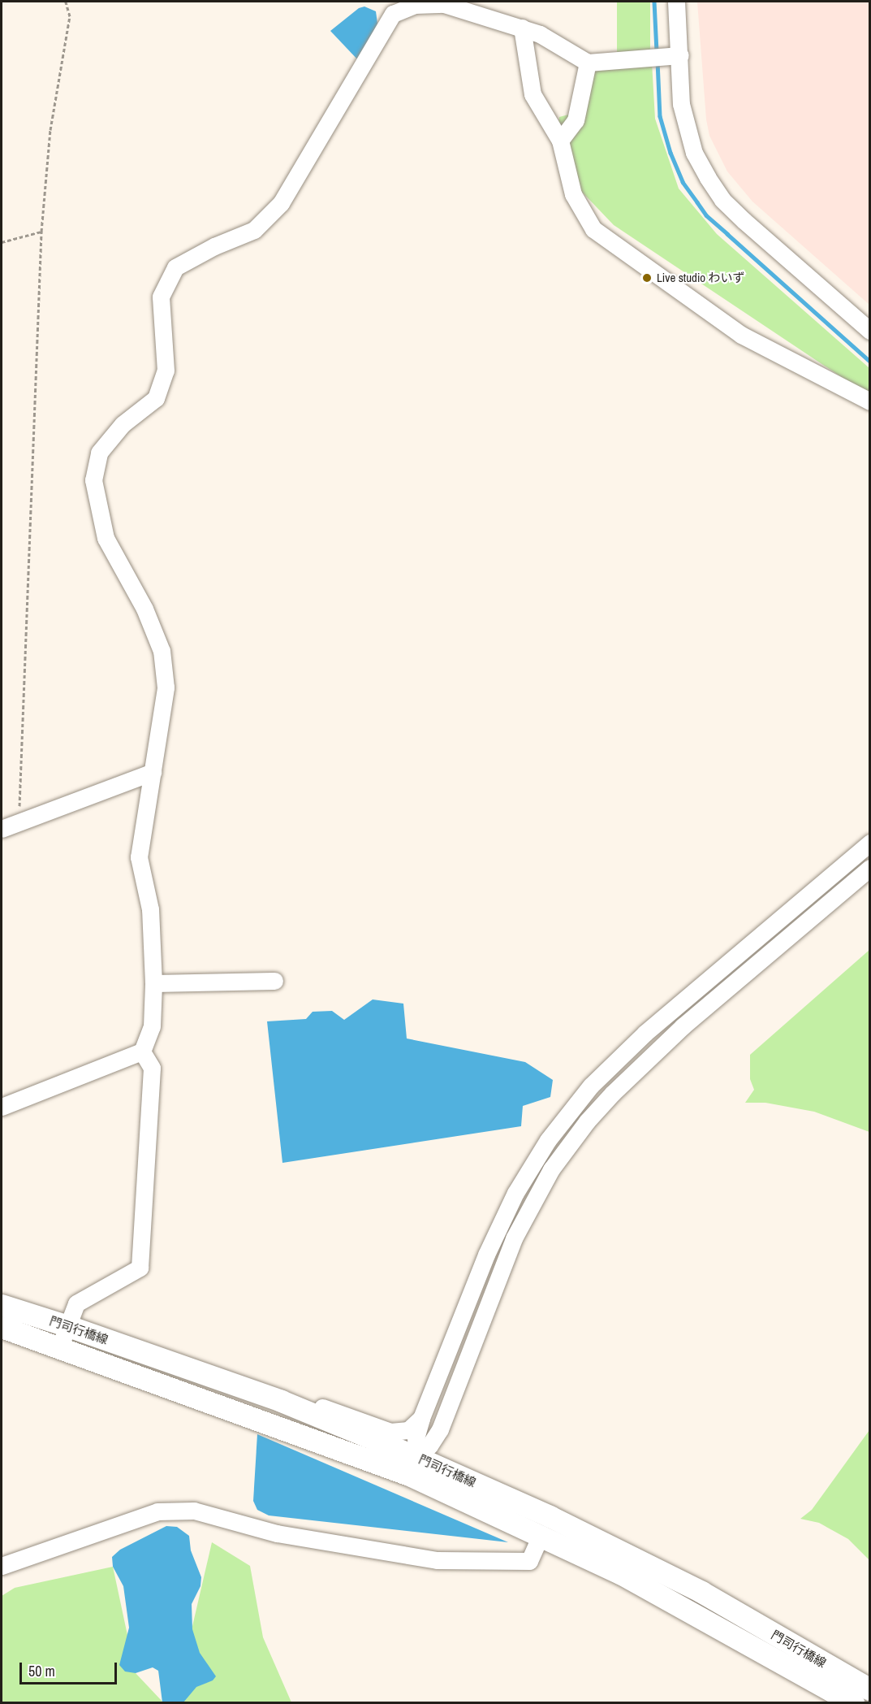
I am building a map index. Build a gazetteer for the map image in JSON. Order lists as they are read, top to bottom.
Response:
{
  "streets": {
    "main road": ["門司行橋線"]
  },
  "places": ["Live studio わいず"],
  "scale_bar": "50 m"
}
